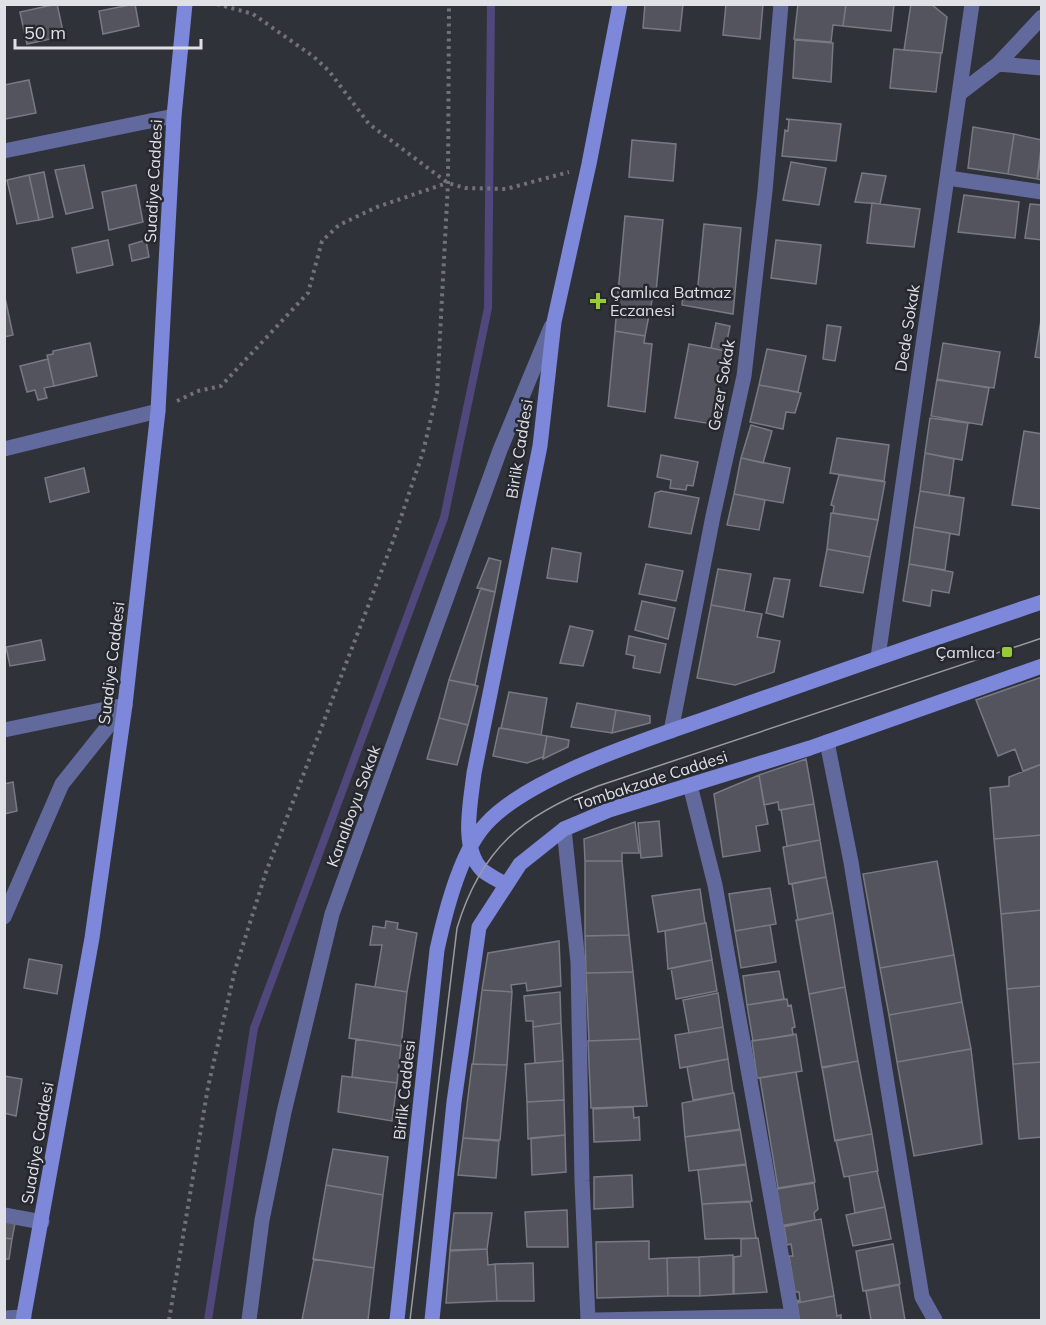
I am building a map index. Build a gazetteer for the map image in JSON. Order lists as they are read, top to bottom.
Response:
{
  "streets": {
    "main road": ["Suadiye Caddesi", "Birlik Caddesi", "Tombakzade Caddesi"],
    "street": ["Dede Sokak", "Gezer Sokak", "Kanalboyu Sokak"]
  },
  "crossings": [
    ["Dede Sokak", "Tombakzade Caddesi"],
    ["Gezer Sokak", "Tombakzade Caddesi"],
    ["Birlik Caddesi", "Tombakzade Caddesi"],
    ["Birlik Caddesi", "Kanalboyu Sokak"]
  ],
  "places": {
    "health": ["Çamlıca Batmaz Eczanesi"],
    "transit": ["Çamlıca"]
  },
  "scale_bar": "50 m"
}
